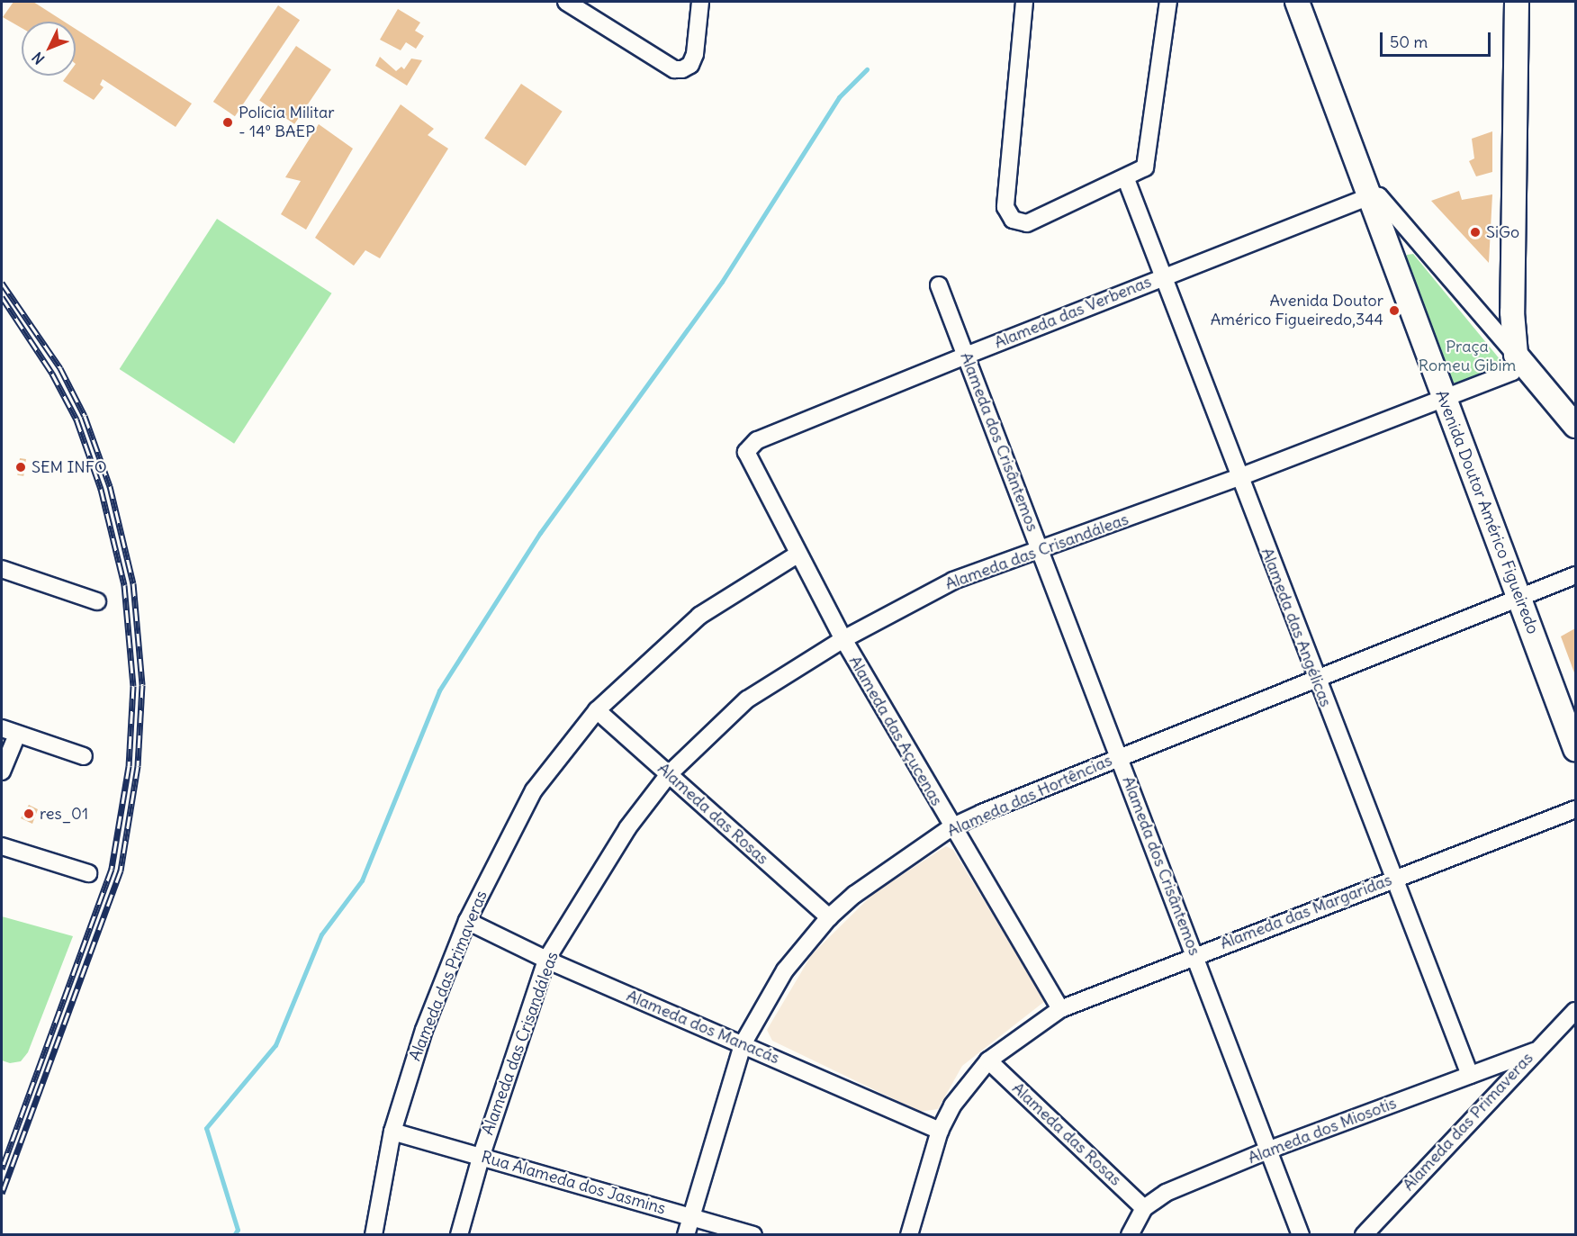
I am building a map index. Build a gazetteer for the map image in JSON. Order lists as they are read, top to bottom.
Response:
{
  "streets": {
    "main road": ["Avenida Doutor Américo Figueiredo"],
    "street": [
      "Alameda das Verbenas",
      "Alameda dos Crisântemos",
      "Alameda das Crisandáleas",
      "Alameda das Angélicas",
      "Alameda das Açucenas",
      "Alameda das Hortências",
      "Alameda das Rosas",
      "Alameda das Margaridas",
      "Alameda das Primaveras",
      "Alameda dos Manacás",
      "Alameda dos Miosotis",
      "Rua Alameda dos Jasmins"
    ]
  },
  "crossings": [
    ["Alameda das Verbenas", "Alameda dos Crisântemos"],
    ["Alameda das Verbenas", "Avenida Doutor Américo Figueiredo"],
    ["Alameda das Verbenas", "Alameda das Angélicas"],
    ["Alameda das Verbenas", "Alameda das Açucenas"],
    ["Alameda dos Crisântemos", "Alameda das Crisandáleas"],
    ["Alameda dos Crisântemos", "Alameda das Hortências"],
    ["Alameda dos Crisântemos", "Alameda das Margaridas"],
    ["Alameda dos Crisântemos", "Alameda dos Miosotis"],
    ["Avenida Doutor Américo Figueiredo", "Alameda das Crisandáleas"],
    ["Avenida Doutor Américo Figueiredo", "Alameda das Hortências"],
    ["Alameda das Crisandáleas", "Alameda das Angélicas"],
    ["Alameda das Crisandáleas", "Alameda das Açucenas"],
    ["Alameda das Crisandáleas", "Alameda das Rosas"],
    ["Alameda das Crisandáleas", "Alameda dos Manacás"],
    ["Alameda das Crisandáleas", "Rua Alameda dos Jasmins"],
    ["Alameda das Angélicas", "Alameda das Hortências"],
    ["Alameda das Angélicas", "Alameda das Margaridas"],
    ["Alameda das Angélicas", "Alameda dos Miosotis"],
    ["Alameda das Açucenas", "Alameda das Hortências"],
    ["Alameda das Açucenas", "Alameda das Margaridas"],
    ["Alameda das Açucenas", "Alameda das Primaveras"],
    ["Alameda das Hortências", "Alameda das Rosas"],
    ["Alameda das Hortências", "Alameda dos Manacás"],
    ["Alameda das Hortências", "Rua Alameda dos Jasmins"],
    ["Alameda das Rosas", "Alameda das Margaridas"],
    ["Alameda das Rosas", "Alameda das Primaveras"],
    ["Alameda das Rosas", "Alameda dos Miosotis"],
    ["Alameda das Margaridas", "Alameda dos Manacás"],
    ["Alameda das Primaveras", "Alameda dos Manacás"],
    ["Alameda das Primaveras", "Alameda dos Miosotis"],
    ["Alameda das Primaveras", "Rua Alameda dos Jasmins"]
  ],
  "parks": ["Praça Romeu Gibim"],
  "places": [
    "Polícia Militar - 14º BAEP",
    "SiGo",
    "Avenida Doutor Américo Figueiredo,344",
    "SEM INFO",
    "res_01"
  ],
  "scale_bar": "50 m",
  "north": "bottom left"
}
